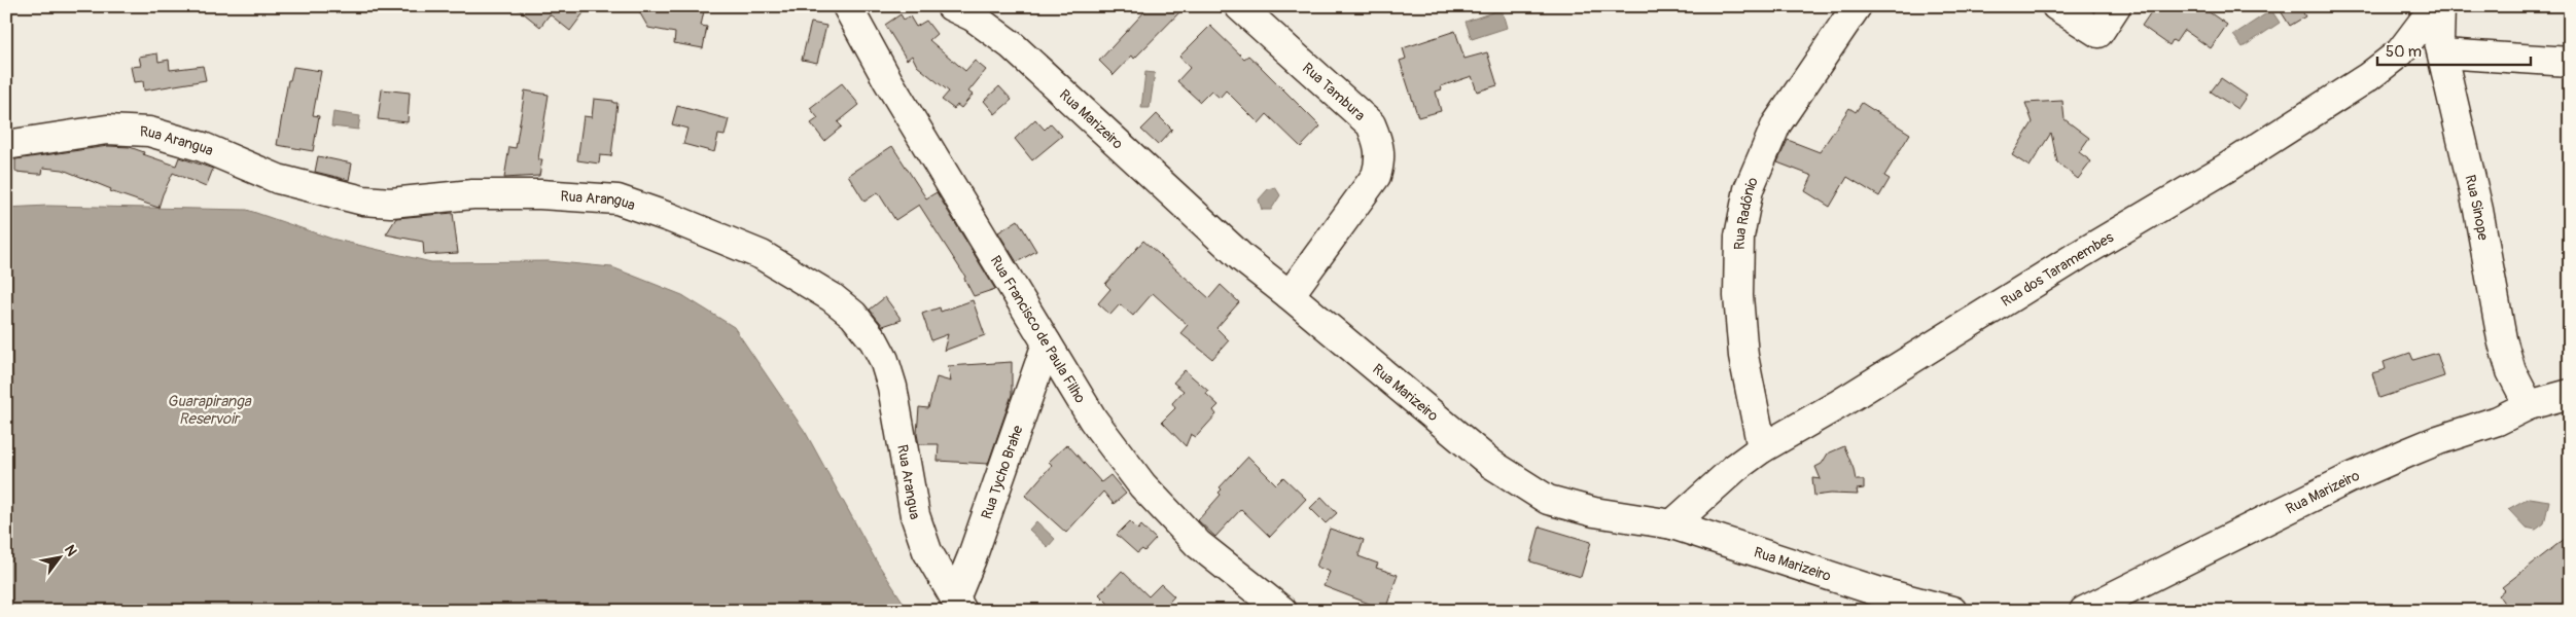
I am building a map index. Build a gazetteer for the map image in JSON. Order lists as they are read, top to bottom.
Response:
{
  "streets": {
    "street": [
      "Rua Tambura",
      "Rua Marizeiro",
      "Rua Arangua",
      "Rua Sinope",
      "Rua Radônio",
      "Rua dos Taramembes",
      "Rua Francisco de Paula Filho",
      "Rua Tycho Brahe"
    ]
  },
  "crossings": [
    ["Rua Tambura", "Rua Marizeiro"],
    ["Rua Marizeiro", "Rua Sinope"],
    ["Rua Marizeiro", "Rua dos Taramembes"],
    ["Rua Arangua", "Rua Tycho Brahe"],
    ["Rua Radônio", "Rua dos Taramembes"],
    ["Rua Francisco de Paula Filho", "Rua Tycho Brahe"]
  ],
  "water": ["Guarapiranga Reservoir"],
  "scale_bar": "50 m",
  "north": "top right"
}
